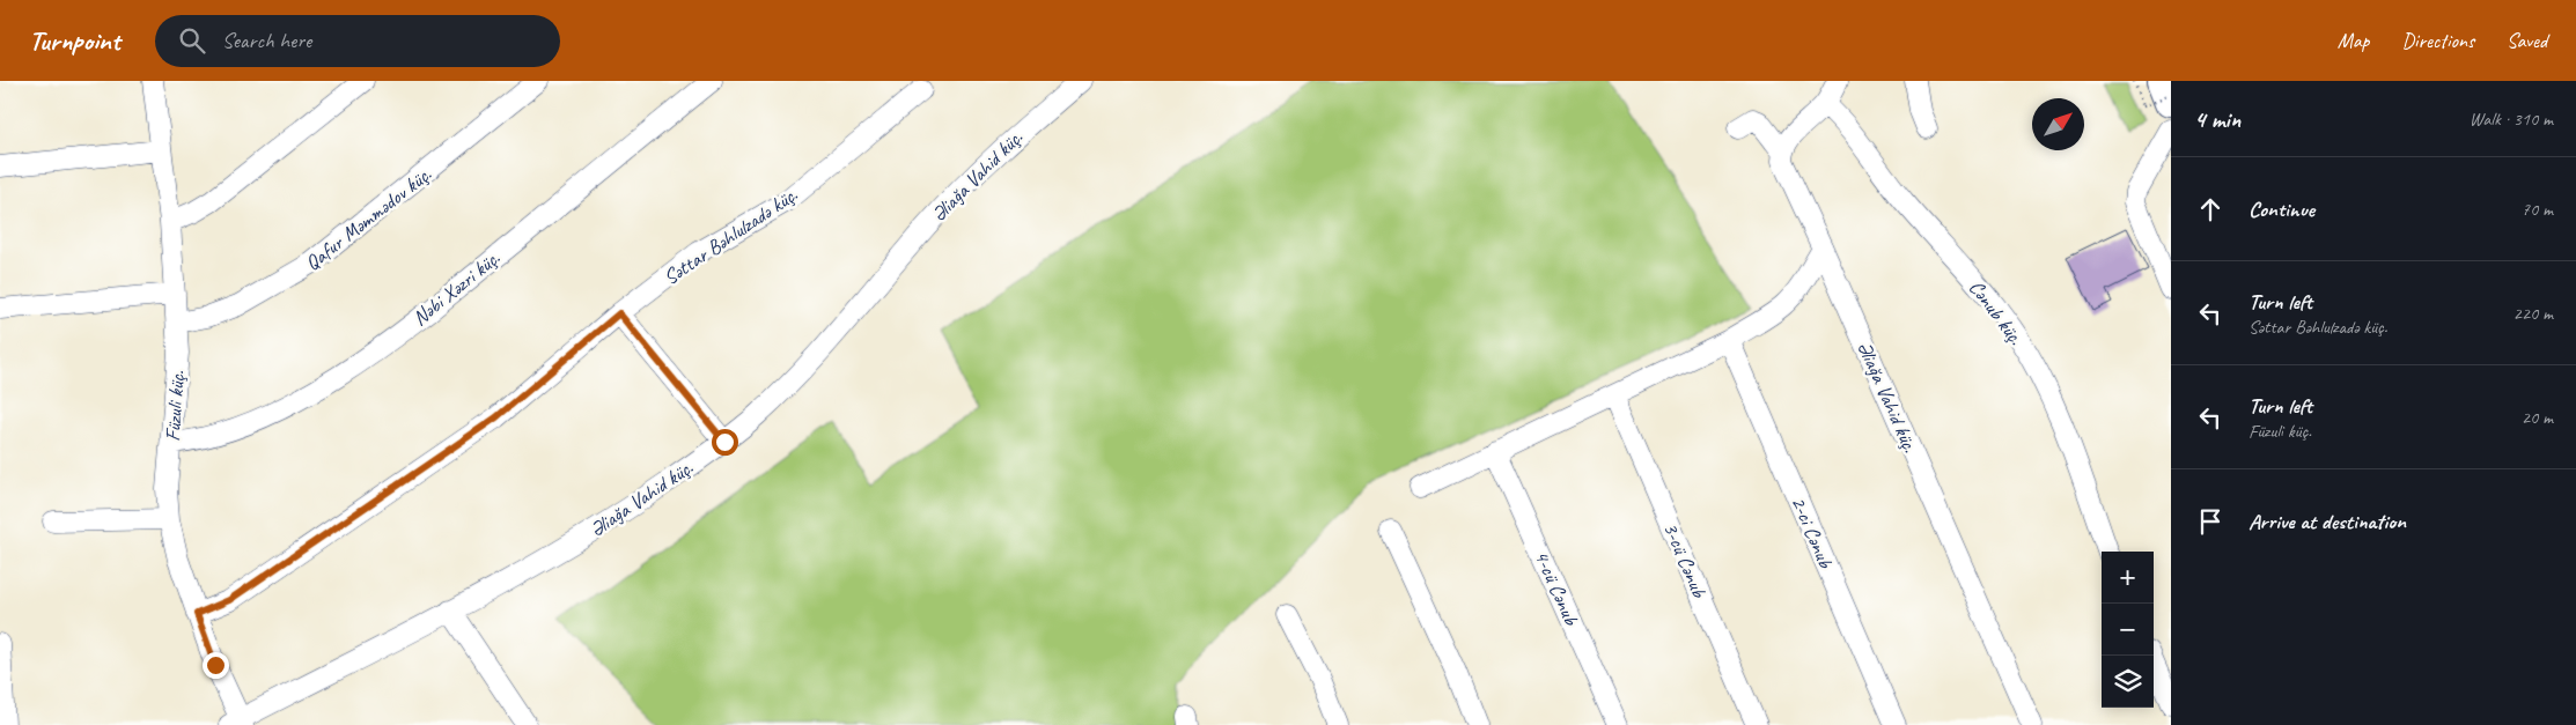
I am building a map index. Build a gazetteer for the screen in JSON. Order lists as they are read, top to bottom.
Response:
{
  "streets": {
    "street": [
      "Əliağa Vahid küç.",
      "Qafur Məmmədov küç.",
      "Səttar Bəhlulzadə küç.",
      "Nəbi Xəzri küç.",
      "Cənub küç.",
      "Füzuli küç.",
      "2-ci Cənub",
      "3-cü Cənub",
      "4-cü Cənub"
    ]
  },
  "crossings": [
    ["Əliağa Vahid küç.", "Füzuli küç."],
    ["Qafur Məmmədov küç.", "Füzuli küç."],
    ["Səttar Bəhlulzadə küç.", "Füzuli küç."],
    ["Nəbi Xəzri küç.", "Füzuli küç."]
  ],
  "north": "top right",
  "page": {
    "header": "Turnpoint",
    "search": "Search here",
    "nav": ["Map", "Directions", "Saved"],
    "heading": ["4 min", "Walk · 310 m"],
    "list": [
      ["Continue", "70 m"],
      ["Turn left", "Səttar Bəhlulzadə küç.", "220 m"],
      ["Turn left", "Füzuli küç.", "20 m"],
      "Arrive at destination"
    ],
    "map_buttons": ["+", "−"]
  }
}
